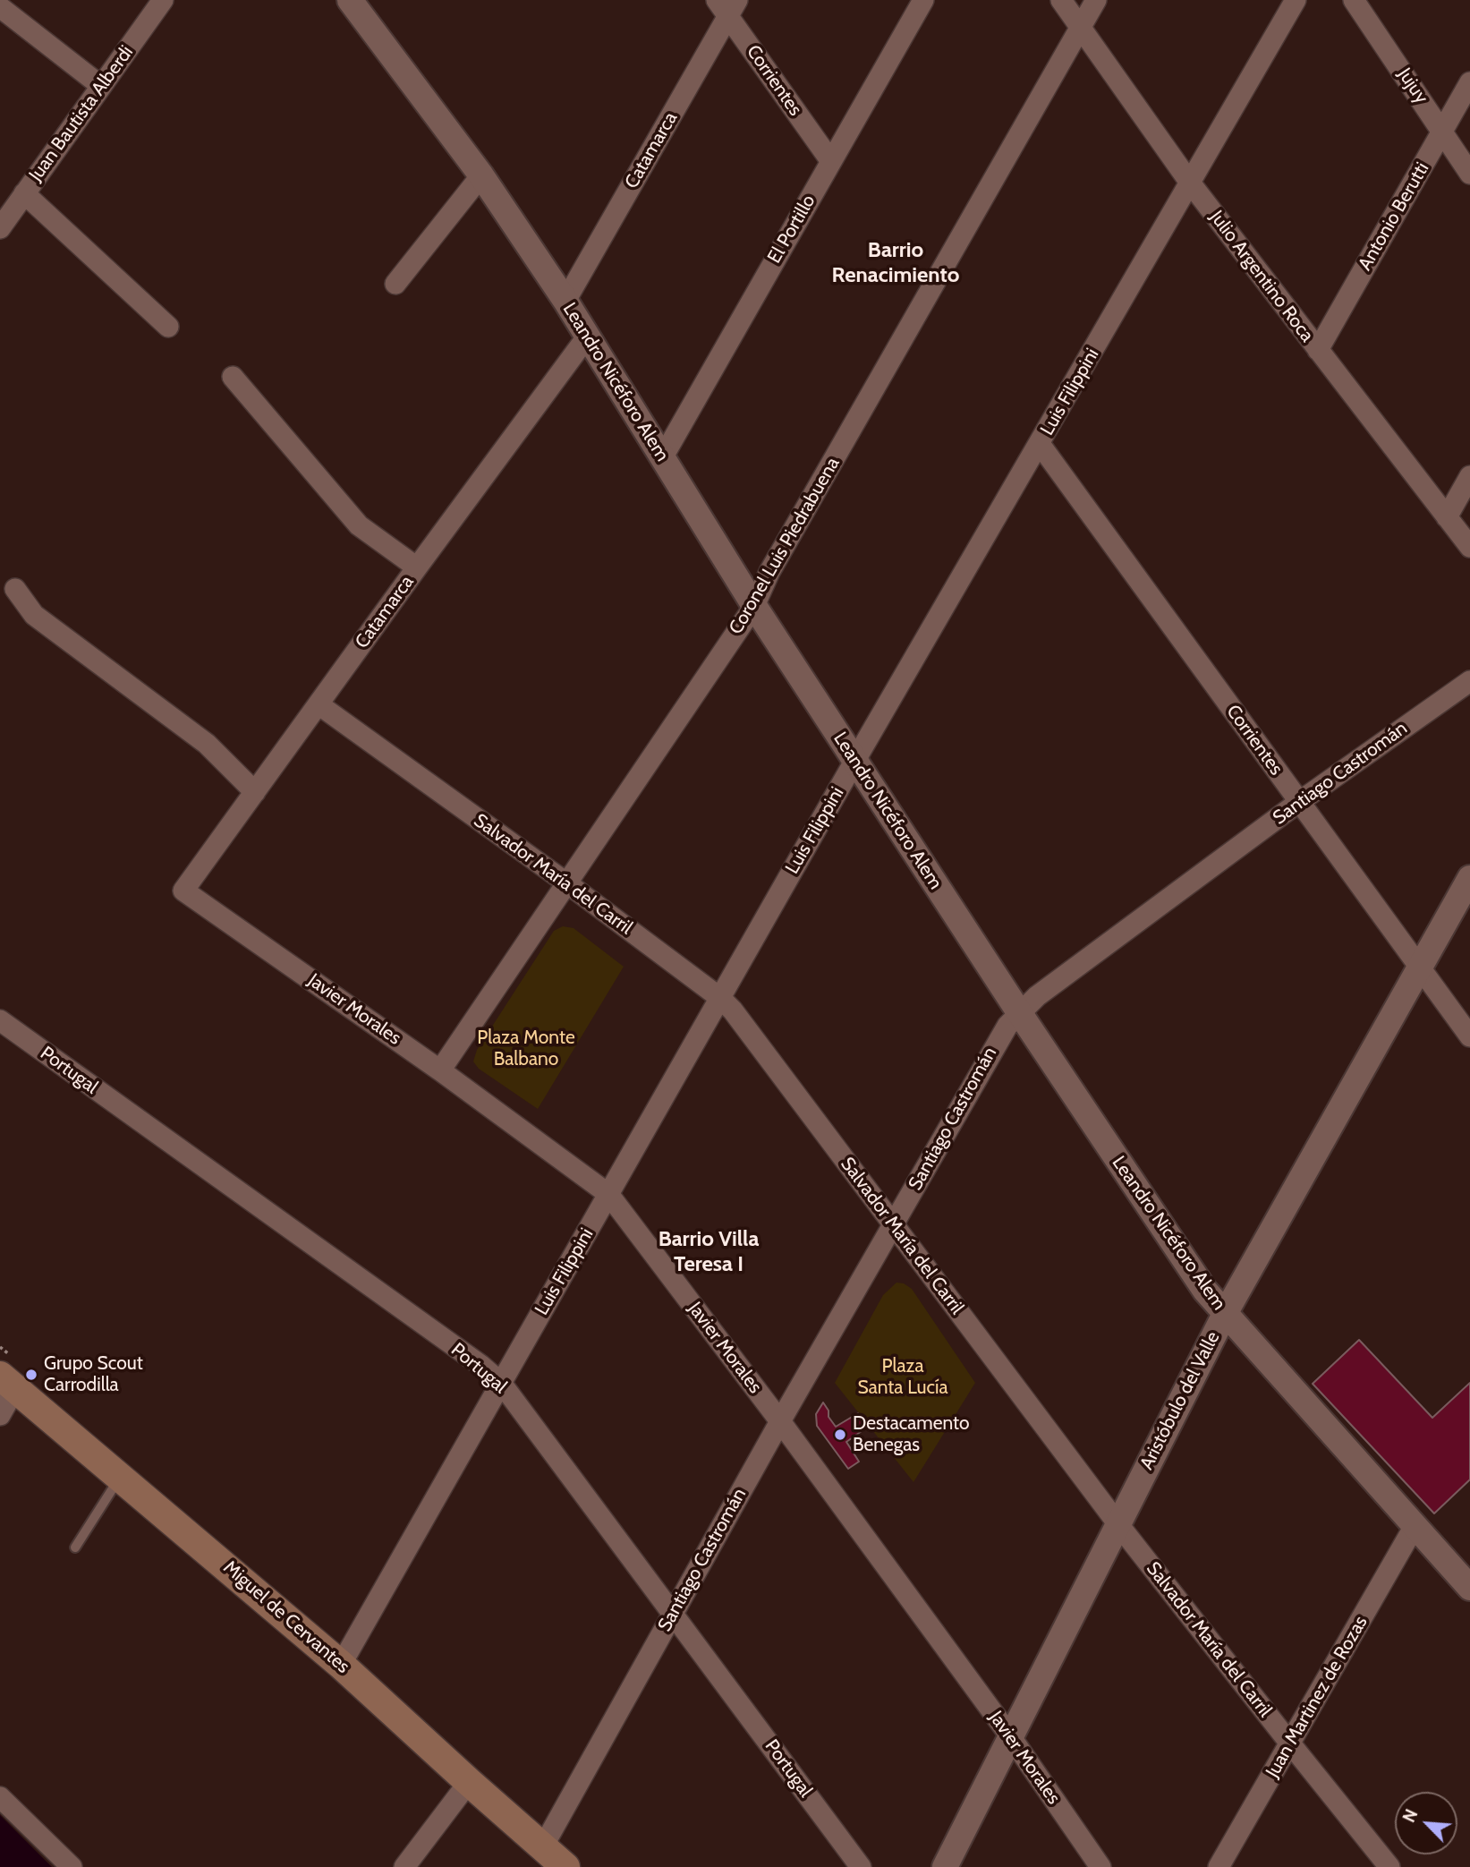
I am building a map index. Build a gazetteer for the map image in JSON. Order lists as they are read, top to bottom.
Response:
{
  "streets": {
    "main road": ["Miguel de Cervantes"],
    "street": [
      "Corrientes",
      "Jujuy",
      "Juan Bautista Alberdi",
      "Catamarca",
      "Antonio Berutti",
      "El Portillo",
      "Julio Argentino Roca",
      "Leandro Nicéforo Alem",
      "Luis Filippini",
      "Coronel Luis Piedrabuena",
      "Santiago Castromán",
      "Salvador María del Carril",
      "Javier Morales",
      "Portugal",
      "Aristóbulo del Valle",
      "Juan Martinez de Rozas"
    ]
  },
  "crossings": [
    ["Corrientes", "Catamarca"],
    ["Corrientes", "El Portillo"],
    ["Corrientes", "Luis Filippini"],
    ["Corrientes", "Santiago Castromán"],
    ["Corrientes", "Aristóbulo del Valle"],
    ["Jujuy", "Antonio Berutti"],
    ["Catamarca", "Leandro Nicéforo Alem"],
    ["Catamarca", "Salvador María del Carril"],
    ["Catamarca", "Javier Morales"],
    ["Antonio Berutti", "Julio Argentino Roca"],
    ["El Portillo", "Leandro Nicéforo Alem"],
    ["Julio Argentino Roca", "Luis Filippini"],
    ["Julio Argentino Roca", "Coronel Luis Piedrabuena"],
    ["Leandro Nicéforo Alem", "Luis Filippini"],
    ["Leandro Nicéforo Alem", "Coronel Luis Piedrabuena"],
    ["Leandro Nicéforo Alem", "Santiago Castromán"],
    ["Leandro Nicéforo Alem", "Aristóbulo del Valle"],
    ["Leandro Nicéforo Alem", "Juan Martinez de Rozas"],
    ["Luis Filippini", "Salvador María del Carril"],
    ["Luis Filippini", "Javier Morales"],
    ["Luis Filippini", "Portugal"],
    ["Luis Filippini", "Miguel de Cervantes"],
    ["Coronel Luis Piedrabuena", "Salvador María del Carril"],
    ["Coronel Luis Piedrabuena", "Javier Morales"],
    ["Santiago Castromán", "Salvador María del Carril"],
    ["Santiago Castromán", "Javier Morales"],
    ["Santiago Castromán", "Portugal"],
    ["Santiago Castromán", "Miguel de Cervantes"],
    ["Salvador María del Carril", "Aristóbulo del Valle"],
    ["Salvador María del Carril", "Juan Martinez de Rozas"],
    ["Javier Morales", "Aristóbulo del Valle"]
  ],
  "districts": ["Barrio Renacimiento", "Barrio Villa Teresa I"],
  "parks": ["Plaza Monte Balbano", "Plaza Santa Lucía"],
  "places": ["Grupo Scout Carrodilla", "Destacamento Benegas"],
  "north": "top left"
}
